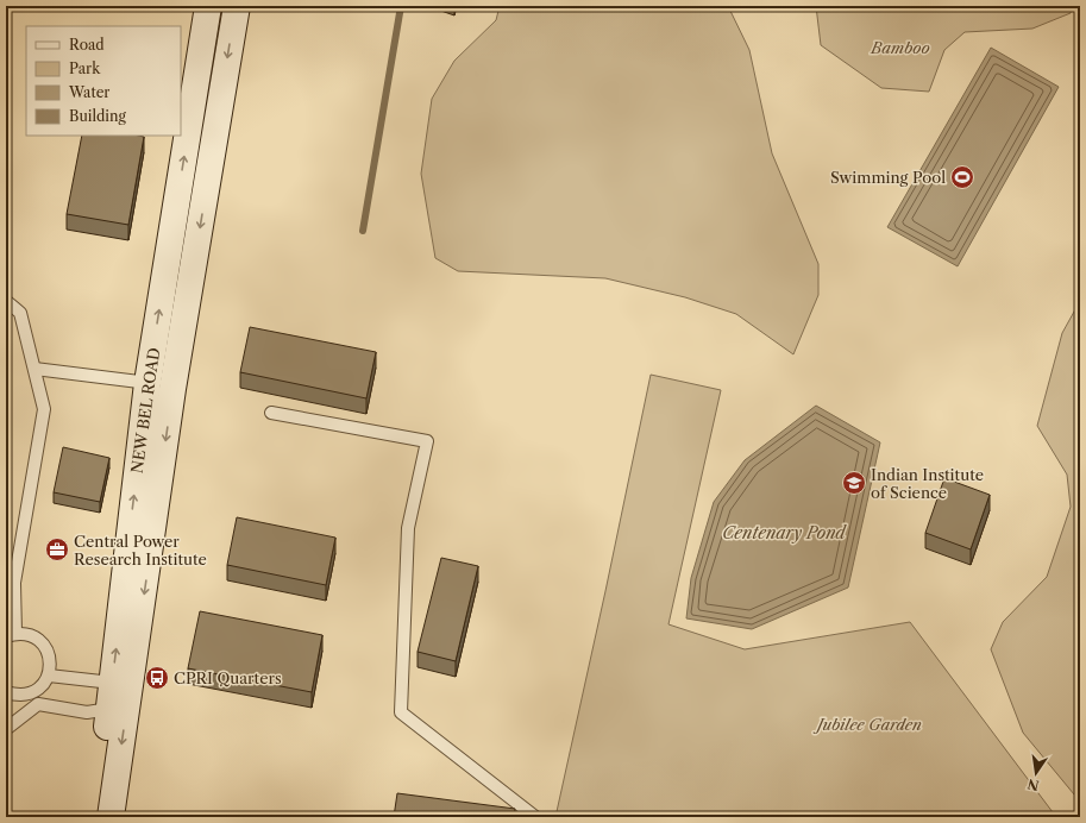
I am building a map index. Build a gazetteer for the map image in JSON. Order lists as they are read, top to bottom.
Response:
{
  "streets": {
    "main road": ["NEW BEL ROAD"]
  },
  "water": ["Centenary Pond"],
  "parks": ["Bamboo", "Jubilee Garden"],
  "places": {
    "sports": ["Swimming Pool"],
    "school or university": ["Indian Institute of Science"],
    "office": ["Central Power Research Institute"],
    "bus stop": ["CPRI Quarters"]
  },
  "legend": [
    "Road",
    "Park",
    "Water",
    "Building"
  ],
  "north": "bottom"
}
